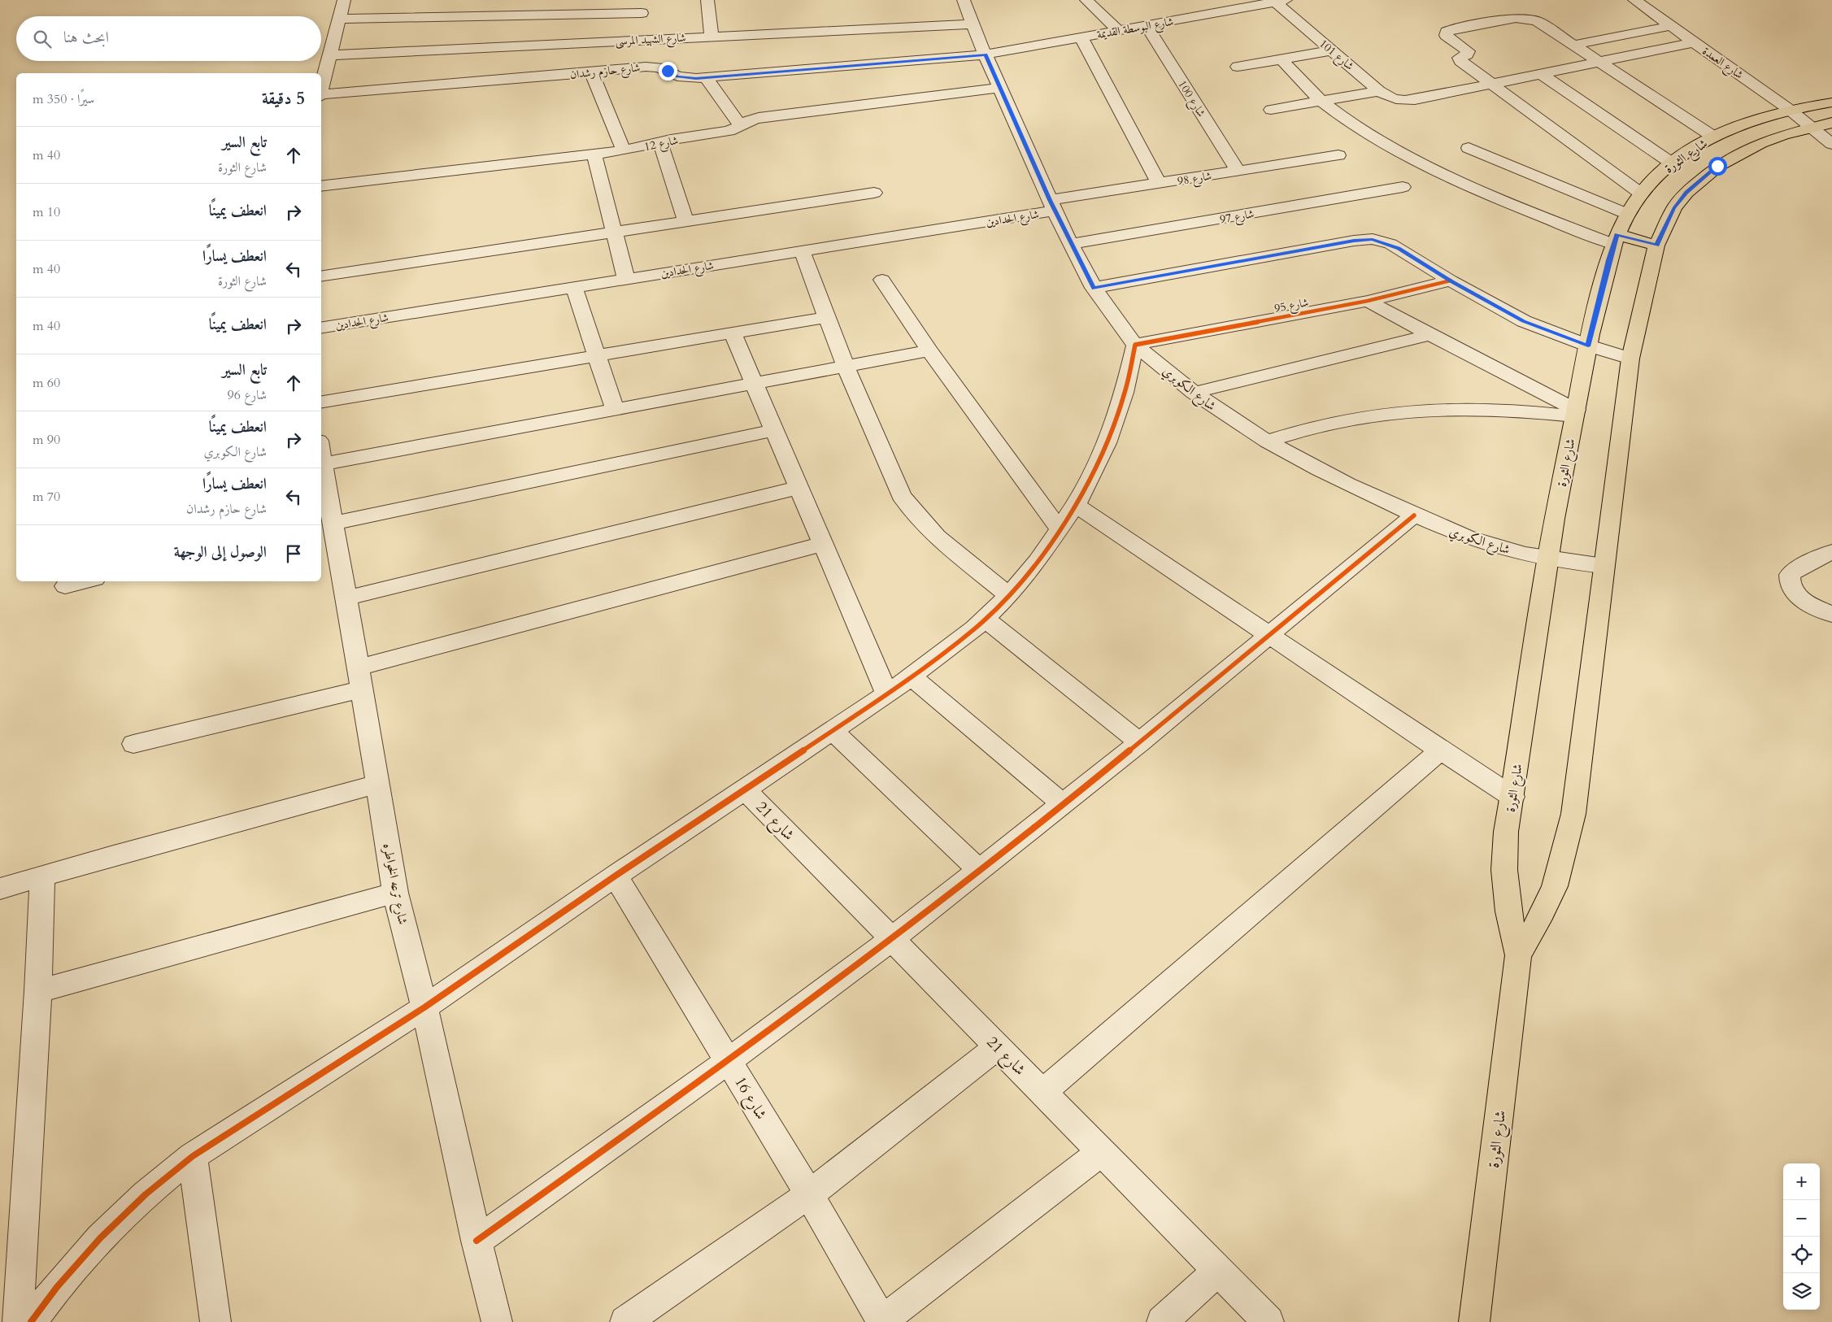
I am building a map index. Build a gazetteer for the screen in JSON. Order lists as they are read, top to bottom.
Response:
{
  "streets": {
    "main road": ["شارع الثورة"],
    "street": [
      "شارع البوسطة القديمة",
      "شارع الشهيد المرسى",
      "شارع 101",
      "شارع العمدة",
      "شارع حازم رشدان",
      "شارع 100",
      "شارع 12",
      "شارع 98",
      "شارع 97",
      "شارع الحدادين",
      "شارع 95",
      "شارع الكوبري",
      "شارع 21",
      "شارع ترعه الخواطره",
      "شارع 16"
    ]
  },
  "crossings": [
    ["شارع البوسطة القديمة", "شارع 101"],
    ["شارع البوسطة القديمة", "شارع حازم رشدان"],
    ["شارع البوسطة القديمة", "شارع 100"],
    ["شارع البوسطة القديمة", "شارع الكوبري"],
    ["شارع الشهيد المرسى", "شارع الكوبري"],
    ["شارع العمدة", "شارع الثورة"],
    ["شارع حازم رشدان", "شارع الكوبري"],
    ["شارع 100", "شارع 98"],
    ["شارع 12", "شارع الكوبري"],
    ["شارع الثورة", "شارع الكوبري"],
    ["شارع 98", "شارع الحدادين"],
    ["شارع 98", "شارع الكوبري"],
    ["شارع 97", "شارع الكوبري"],
    ["شارع الحدادين", "شارع الكوبري"],
    ["شارع 95", "شارع الكوبري"]
  ],
  "page": {
    "search": "ابحث هنا",
    "heading": ["5 دقيقة", "سيرًا · 350 m"],
    "list": [
      ["تابع السير", "شارع الثورة", "40 m"],
      ["انعطف يمينًا", "10 m"],
      ["انعطف يسارًا", "شارع الثورة", "40 m"],
      ["انعطف يمينًا", "40 m"],
      ["تابع السير", "شارع 96", "60 m"],
      ["انعطف يمينًا", "شارع الكوبري", "90 m"],
      ["انعطف يسارًا", "شارع حازم رشدان", "70 m"],
      "الوصول إلى الوجهة"
    ],
    "map_buttons": ["+", "−"]
  }
}
